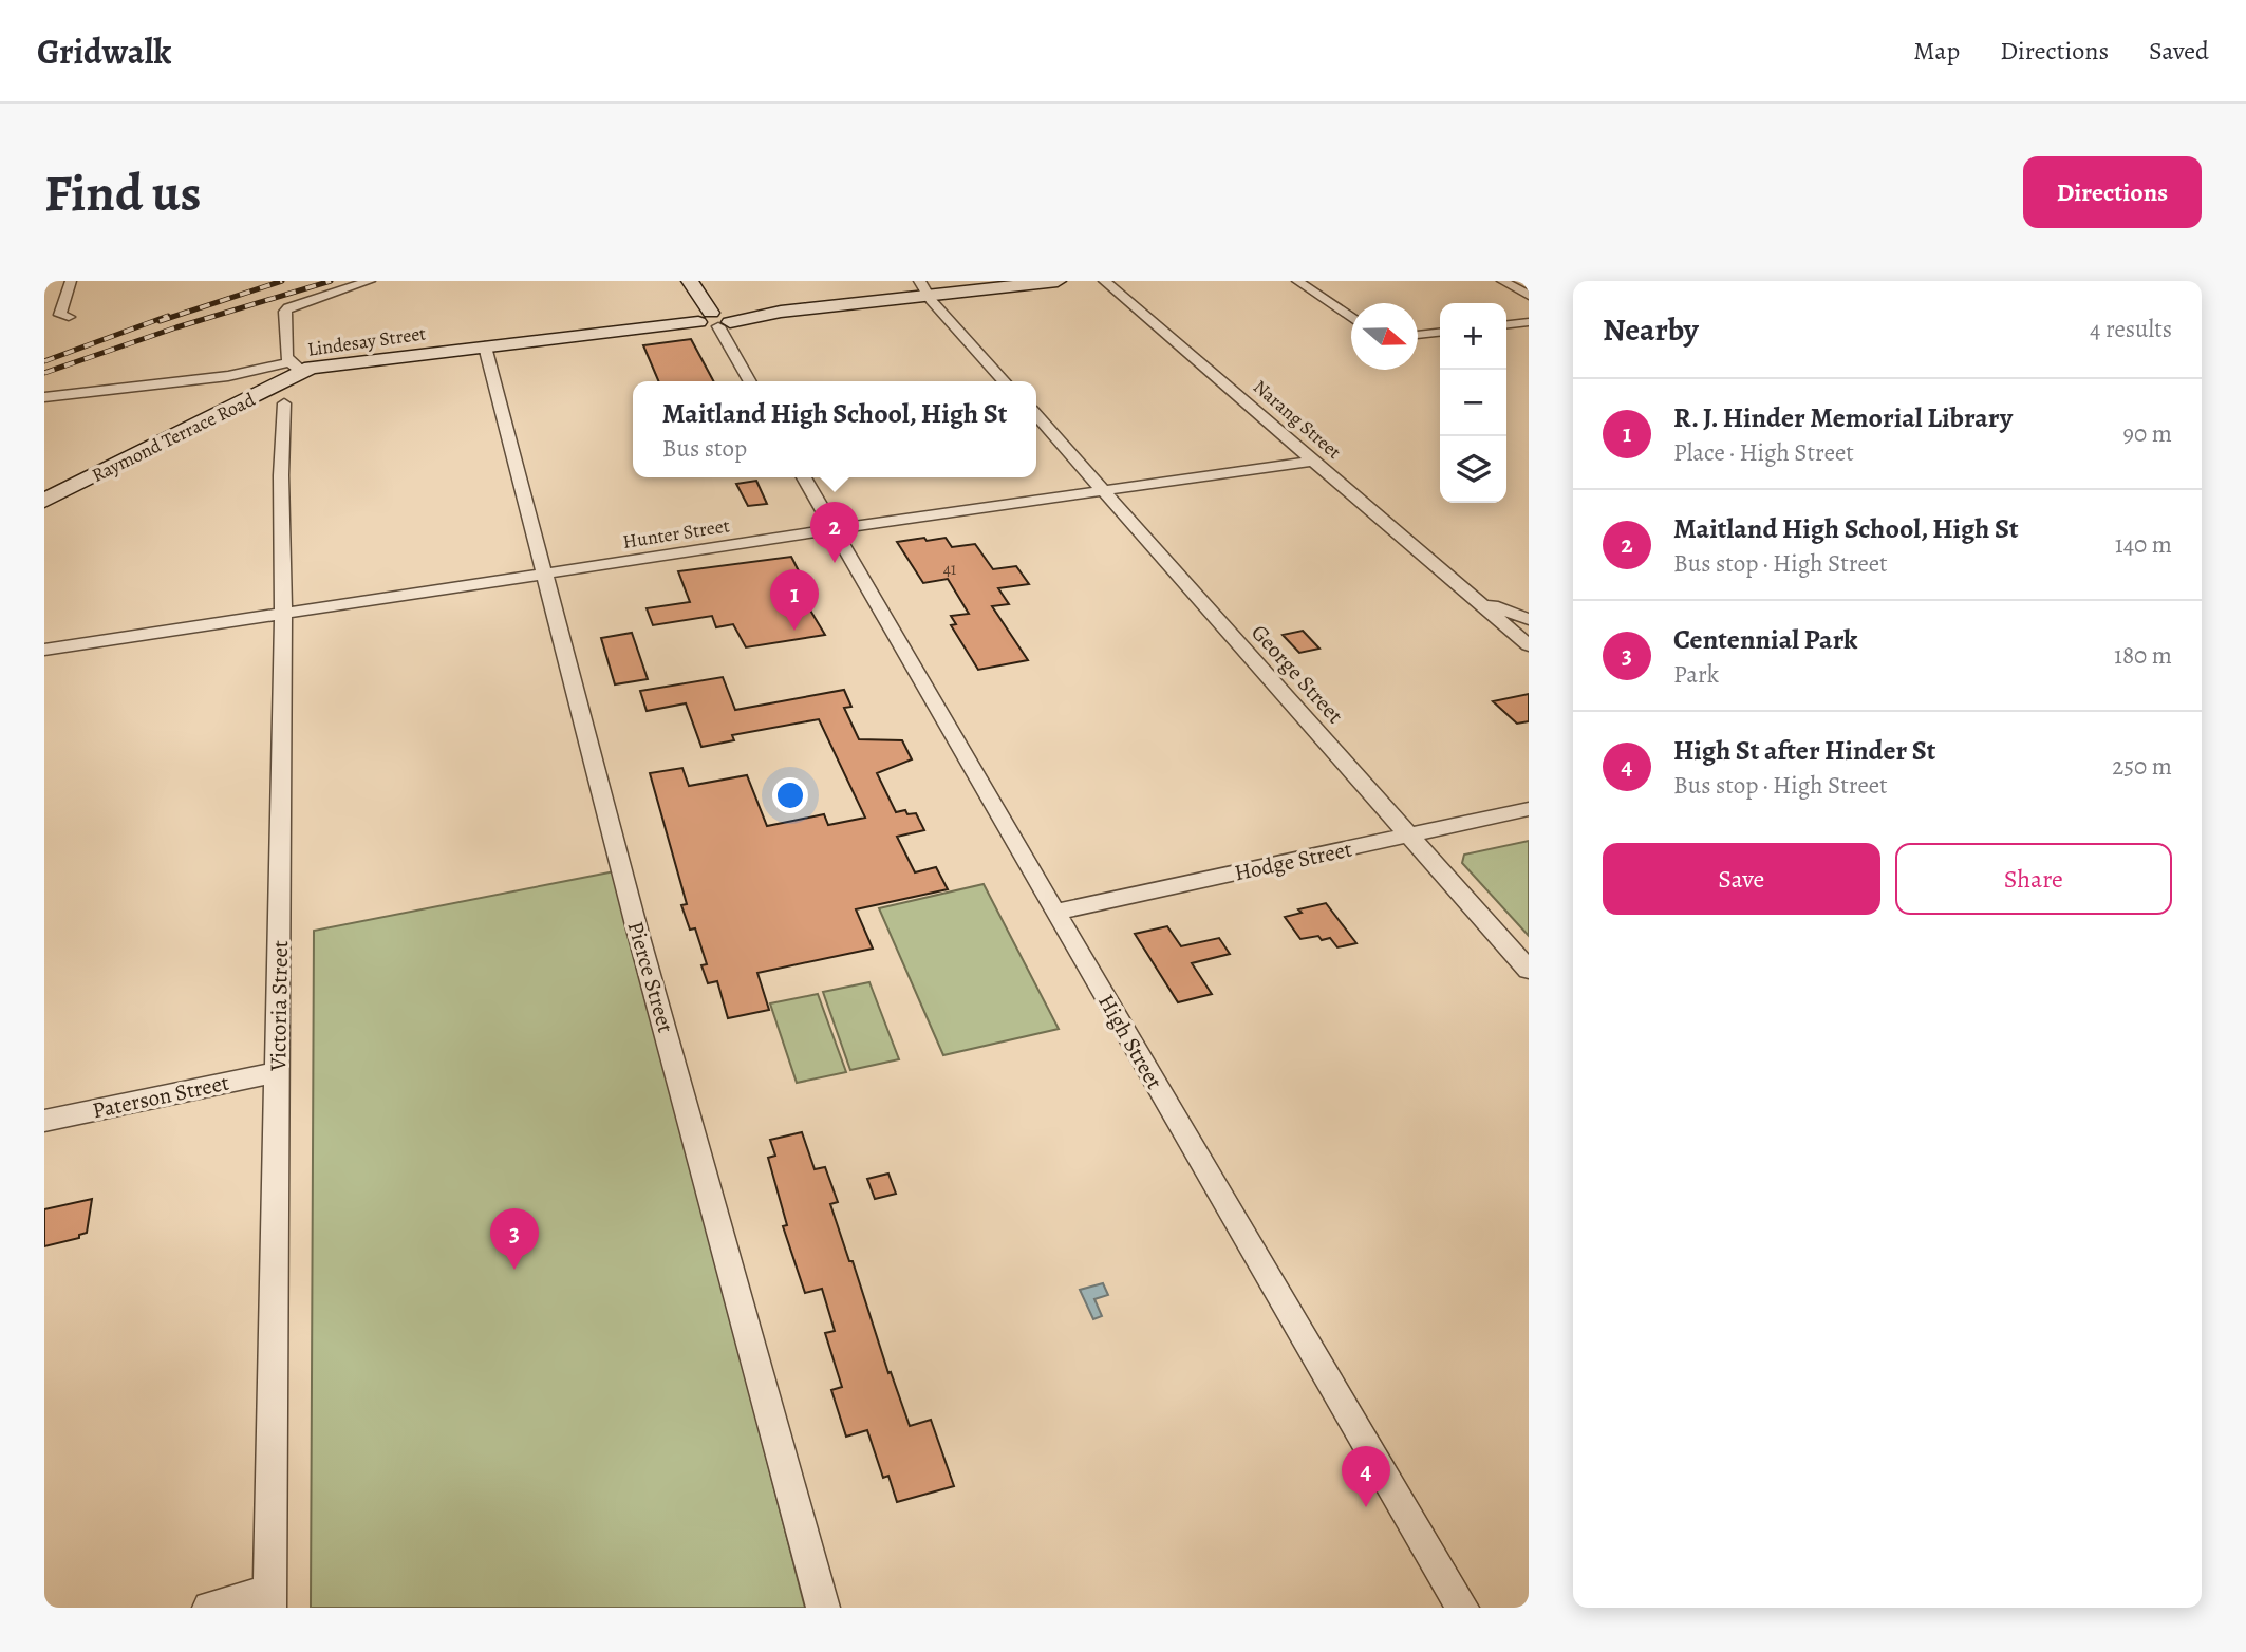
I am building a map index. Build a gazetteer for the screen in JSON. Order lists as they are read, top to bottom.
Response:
{
  "streets": {
    "main road": ["Lindesay Street", "Raymond Terrace Road"],
    "street": [
      "Narang Street",
      "Hunter Street",
      "George Street",
      "Hodge Street",
      "Pierce Street",
      "Victoria Street",
      "High Street",
      "Paterson Street"
    ]
  },
  "crossings": [
    ["Lindesay Street", "Raymond Terrace Road"],
    ["Lindesay Street", "Pierce Street"],
    ["Narang Street", "Hunter Street"],
    ["Hunter Street", "George Street"],
    ["Hunter Street", "Pierce Street"],
    ["Hunter Street", "Victoria Street"],
    ["Hunter Street", "High Street"],
    ["George Street", "Hodge Street"],
    ["Hodge Street", "High Street"],
    ["Victoria Street", "Paterson Street"]
  ],
  "house_numbers": ["41"],
  "north": "right",
  "page": {
    "header": "Gridwalk",
    "nav": ["Map", "Directions", "Saved"],
    "buttons": [
      "Directions",
      ["Save", "Share"]
    ],
    "title": "Find us",
    "heading": ["Nearby", "4 results"],
    "map_buttons": ["+", "−"],
    "list": [
      {
        "mark": "1",
        "name": "R. J. Hinder Memorial Library",
        "note": "Place · High Street",
        "value": "90 m"
      },
      {
        "mark": "2",
        "name": "Maitland High School, High St",
        "note": "Bus stop · High Street",
        "value": "140 m"
      },
      {
        "mark": "3",
        "name": "Centennial Park",
        "note": "Park",
        "value": "180 m"
      },
      {
        "mark": "4",
        "name": "High St after Hinder St",
        "note": "Bus stop · High Street",
        "value": "250 m"
      }
    ],
    "popup": ["Maitland High School, High St", "Bus stop"],
    "pins": [
      "2",
      "1",
      "3",
      "4"
    ]
  }
}
